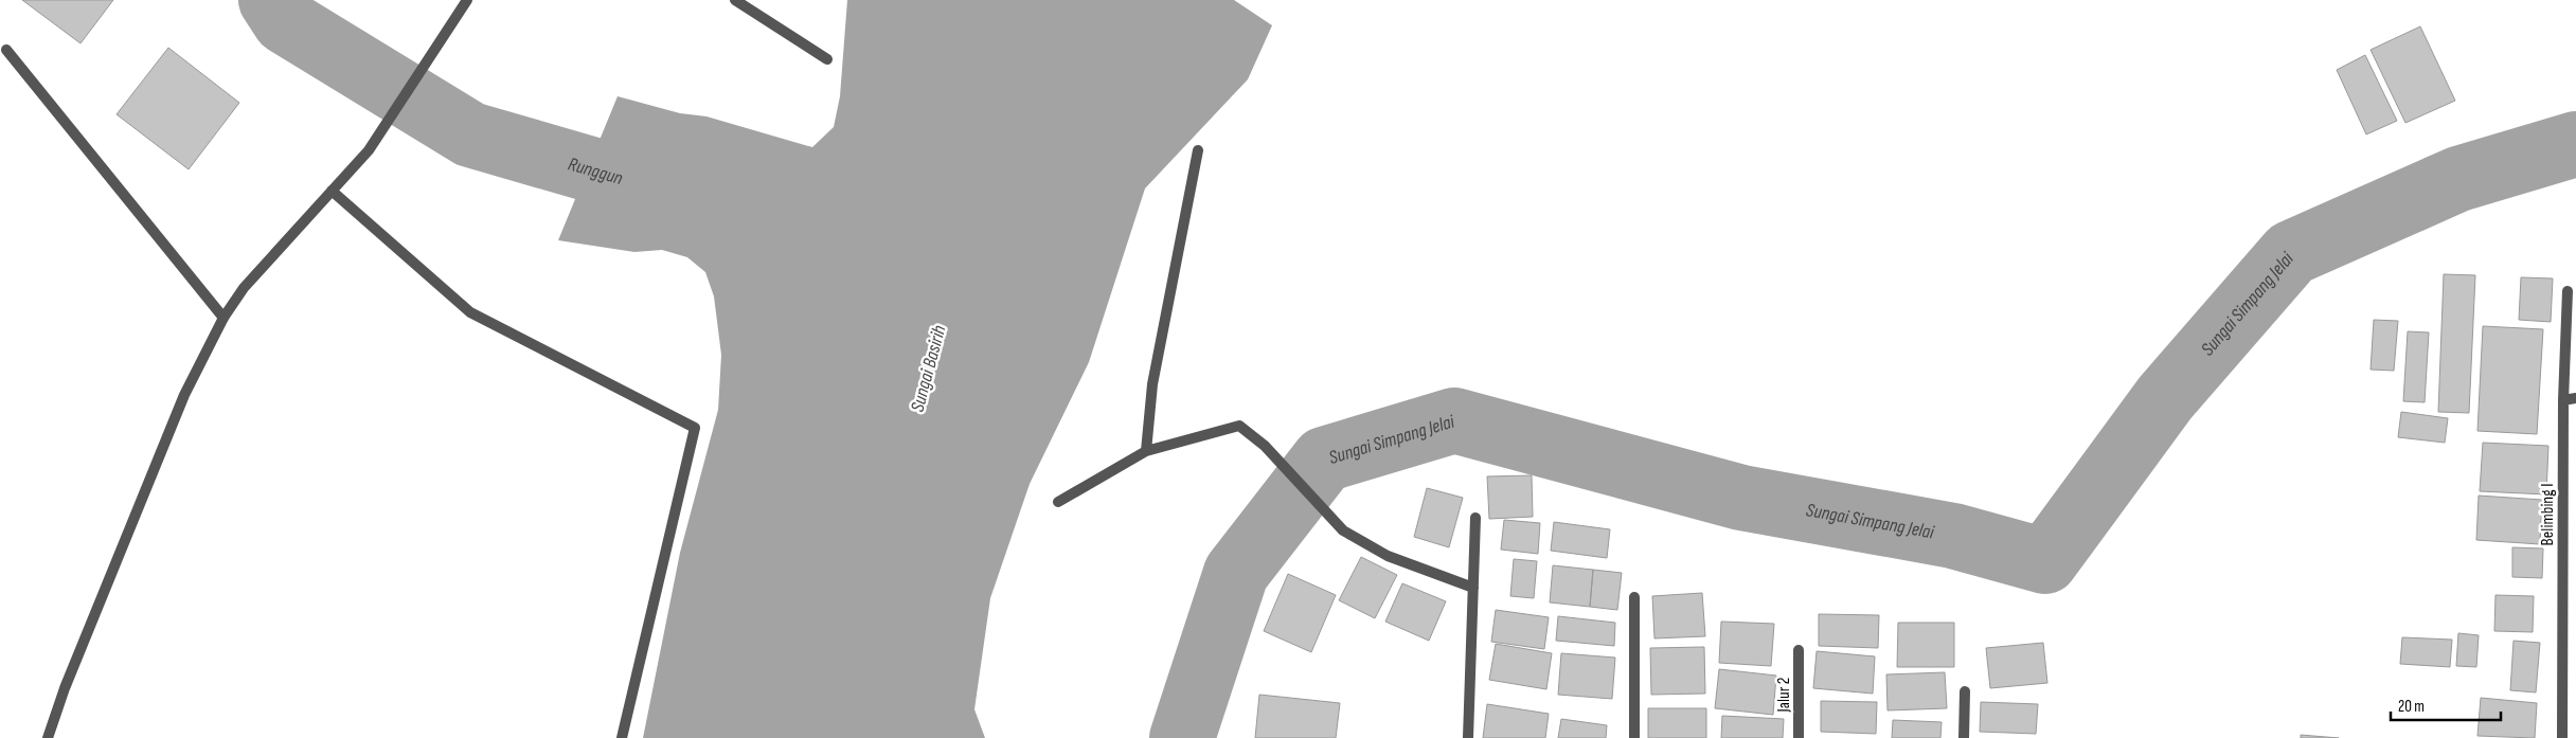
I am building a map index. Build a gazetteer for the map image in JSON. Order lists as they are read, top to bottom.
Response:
{
  "streets": {
    "street": ["Belimbing I", "Jalur 2"]
  },
  "water": ["Runggun", "Sungai Simpang Jelai", "Sungai Basirih"],
  "scale_bar": "20 m"
}
